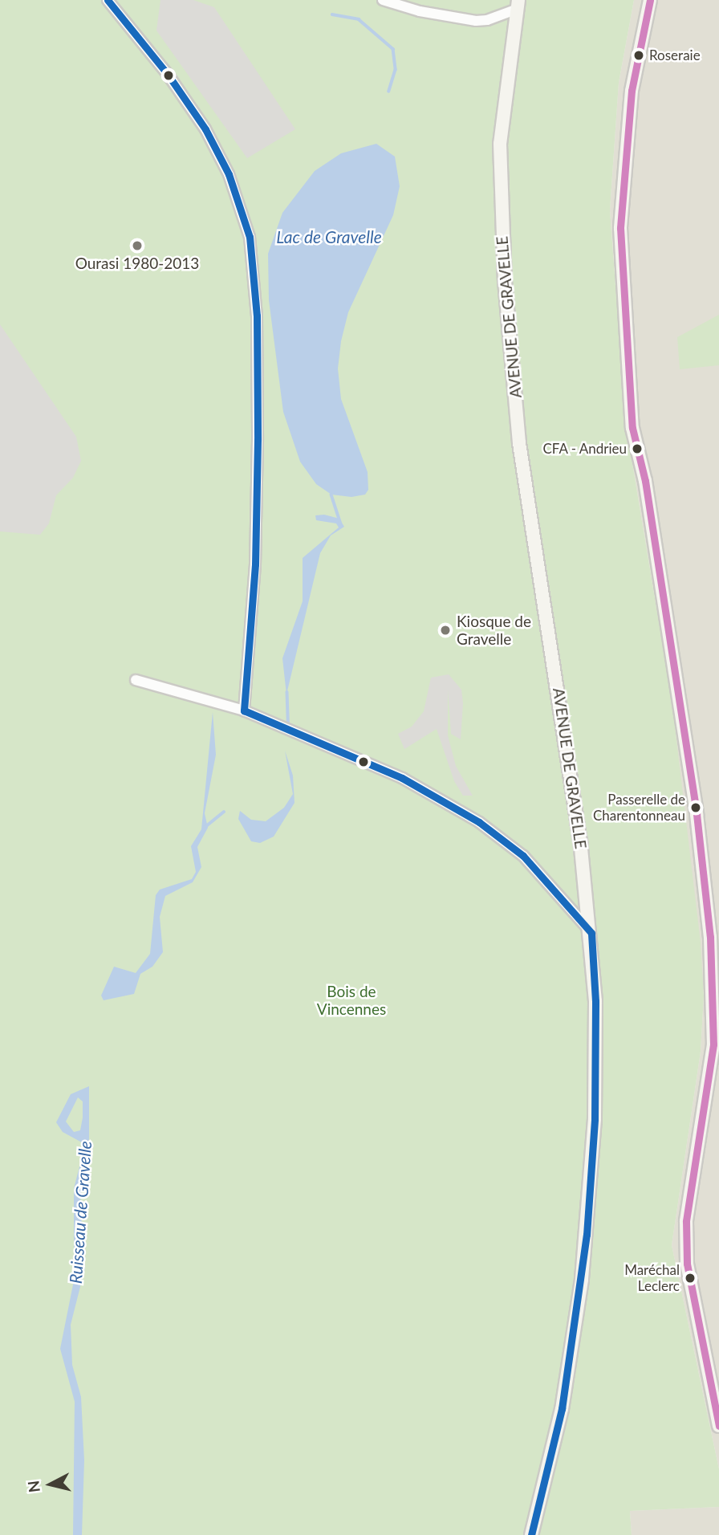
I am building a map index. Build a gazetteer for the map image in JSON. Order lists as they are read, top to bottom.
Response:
{
  "streets": {
    "street": ["AVENUE DE GRAVELLE"]
  },
  "water": ["Lac de Gravelle", "Ruisseau de Gravelle"],
  "parks": ["Bois de Vincennes"],
  "places": [
    "Roseraie",
    "Ourasi 1980-2013",
    "CFA - Andrieu",
    "Kiosque de Gravelle",
    "Passerelle de Charentonneau",
    "Maréchal Leclerc"
  ],
  "north": "left"
}
